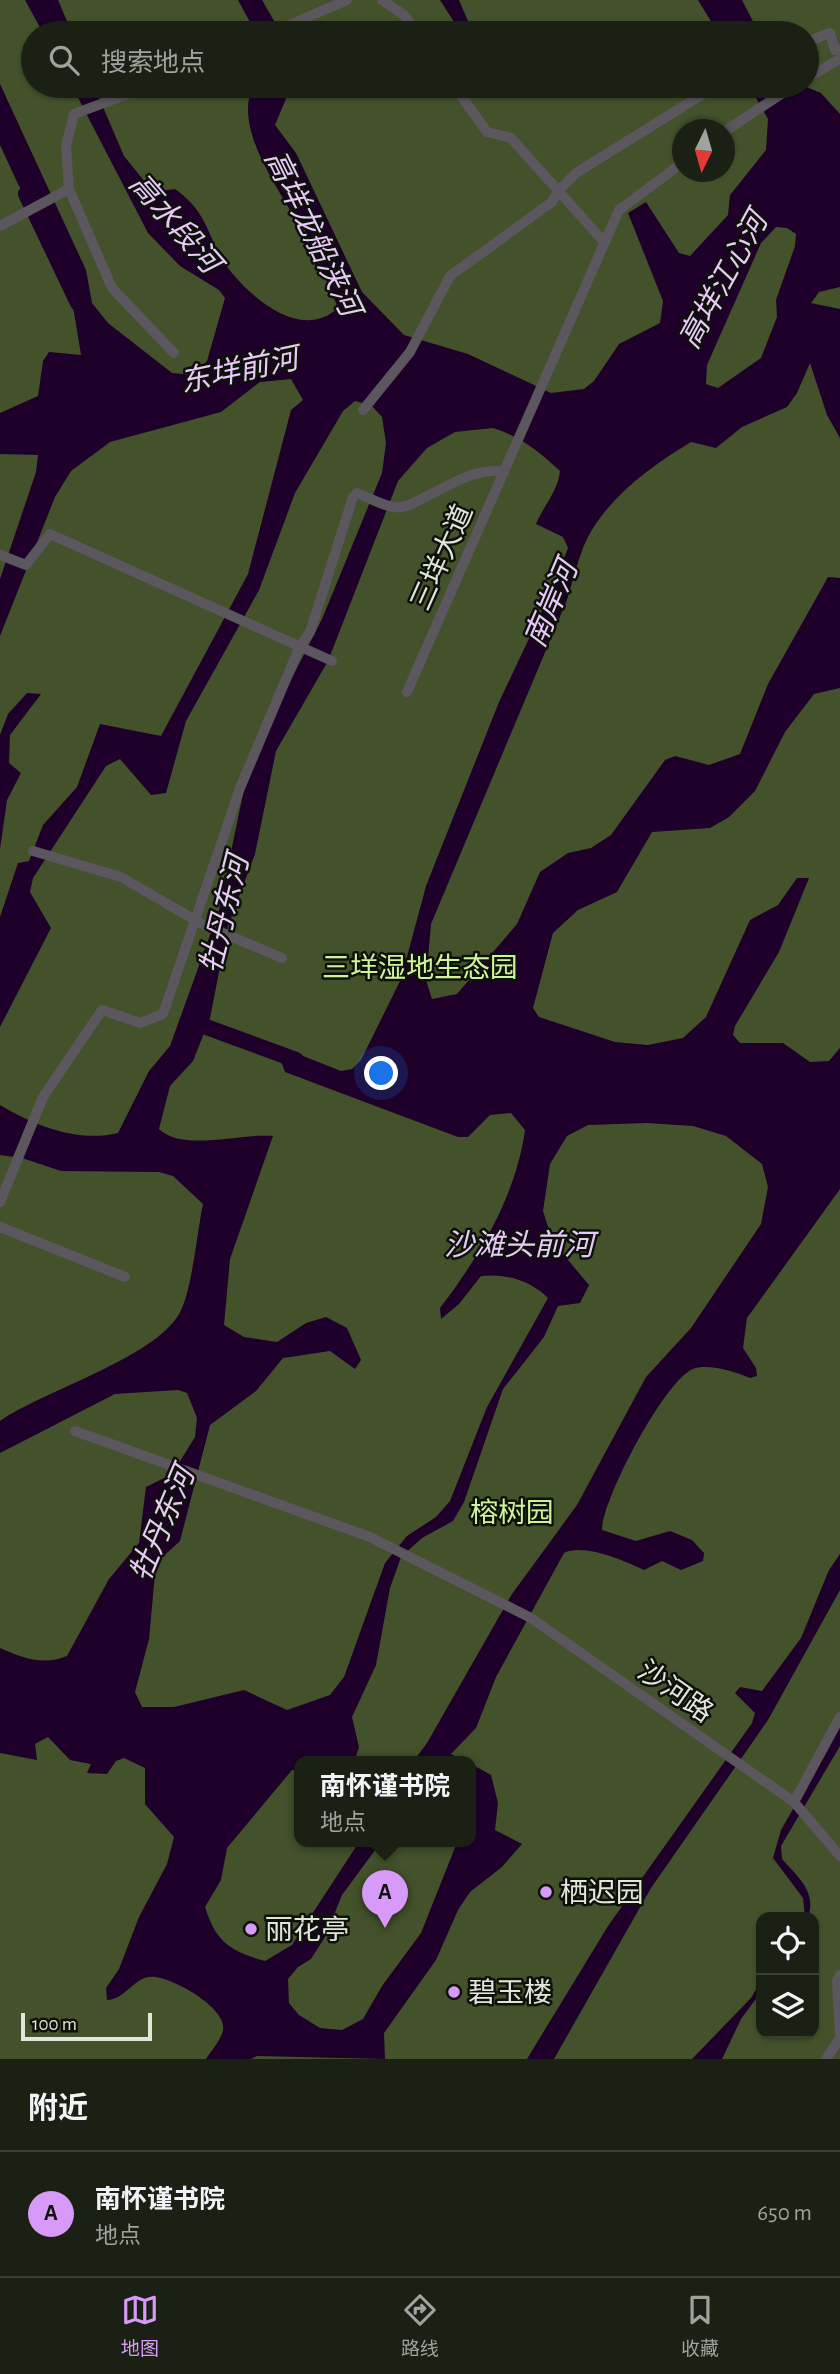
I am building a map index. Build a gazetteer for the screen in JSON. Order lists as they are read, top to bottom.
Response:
{
  "streets": {
    "street": ["三垟大道", "沙河路"]
  },
  "water": [
    "高水段河",
    "高垟龙船浃河",
    "高垟江心河",
    "东垟前河",
    "南岸河",
    "牡丹东河",
    "沙滩头前河"
  ],
  "parks": ["三垟湿地生态园", "榕树园"],
  "places": ["栖迟园", "丽花亭", "碧玉楼"],
  "scale_bar": "100 m",
  "north": "bottom",
  "page": {
    "search": "搜索地点",
    "popup": ["南怀谨书院", "地点"],
    "pins": "A",
    "scale": "100 m",
    "heading": "附近",
    "list": [
      {
        "mark": "A",
        "name": "南怀谨书院",
        "note": "地点",
        "value": "650 m"
      }
    ],
    "nav": ["地图", "路线", "收藏"]
  }
}
